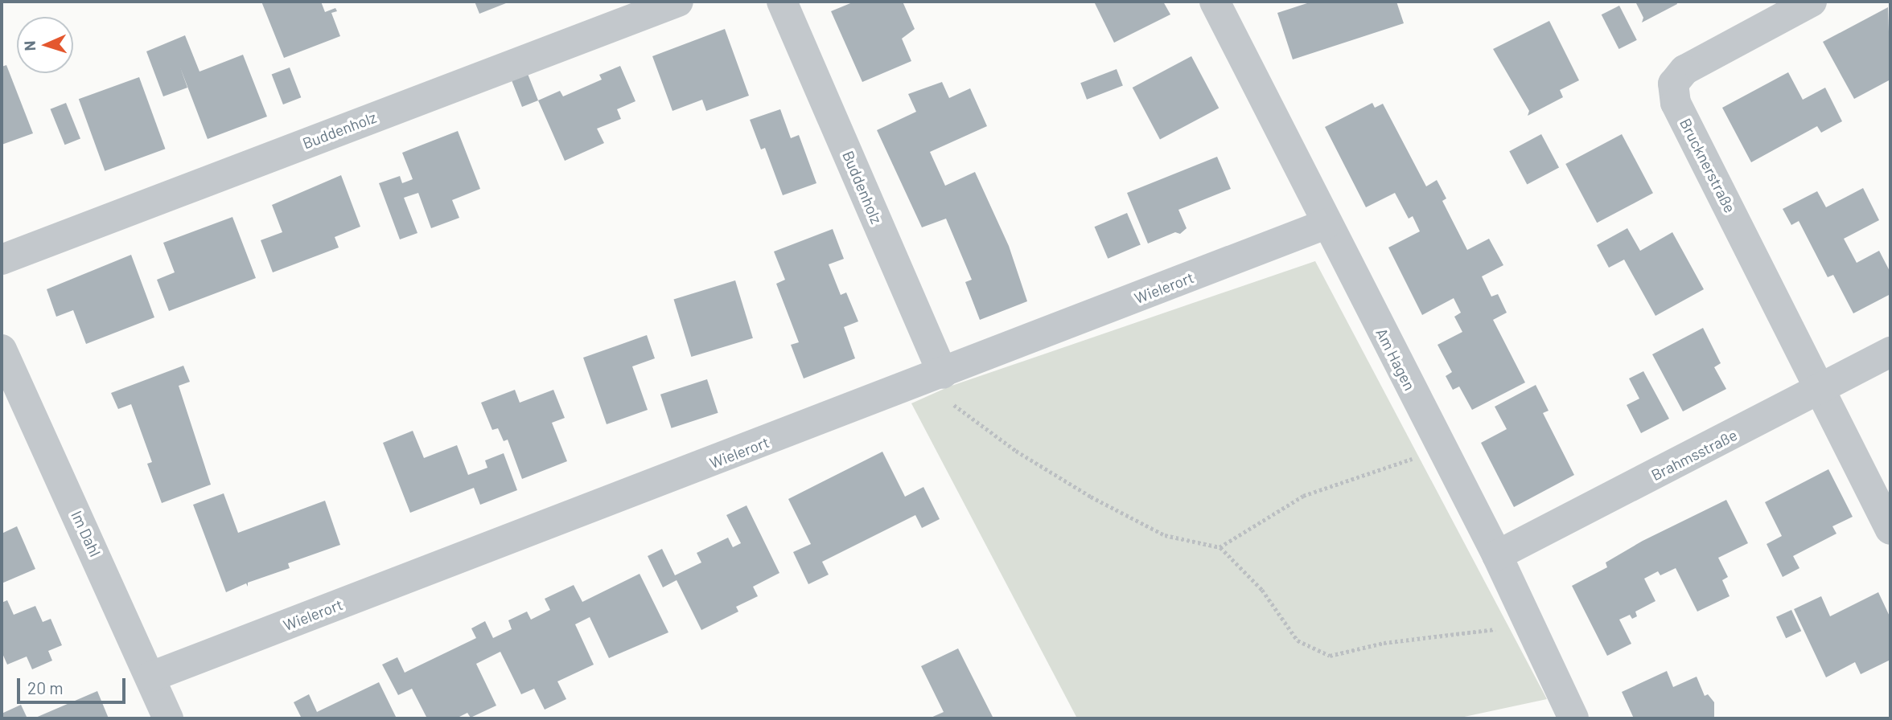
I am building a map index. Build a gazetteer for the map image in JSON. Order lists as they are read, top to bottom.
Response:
{
  "streets": {
    "street": [
      "Buddenholz",
      "Brucknerstraße",
      "Wielerort",
      "Am Hagen",
      "Brahmsstraße",
      "Im Dahl"
    ]
  },
  "crossings": [
    ["Buddenholz", "Wielerort"],
    ["Brucknerstraße", "Brahmsstraße"],
    ["Wielerort", "Am Hagen"],
    ["Wielerort", "Im Dahl"],
    ["Am Hagen", "Brahmsstraße"]
  ],
  "scale_bar": "20 m",
  "north": "left"
}
